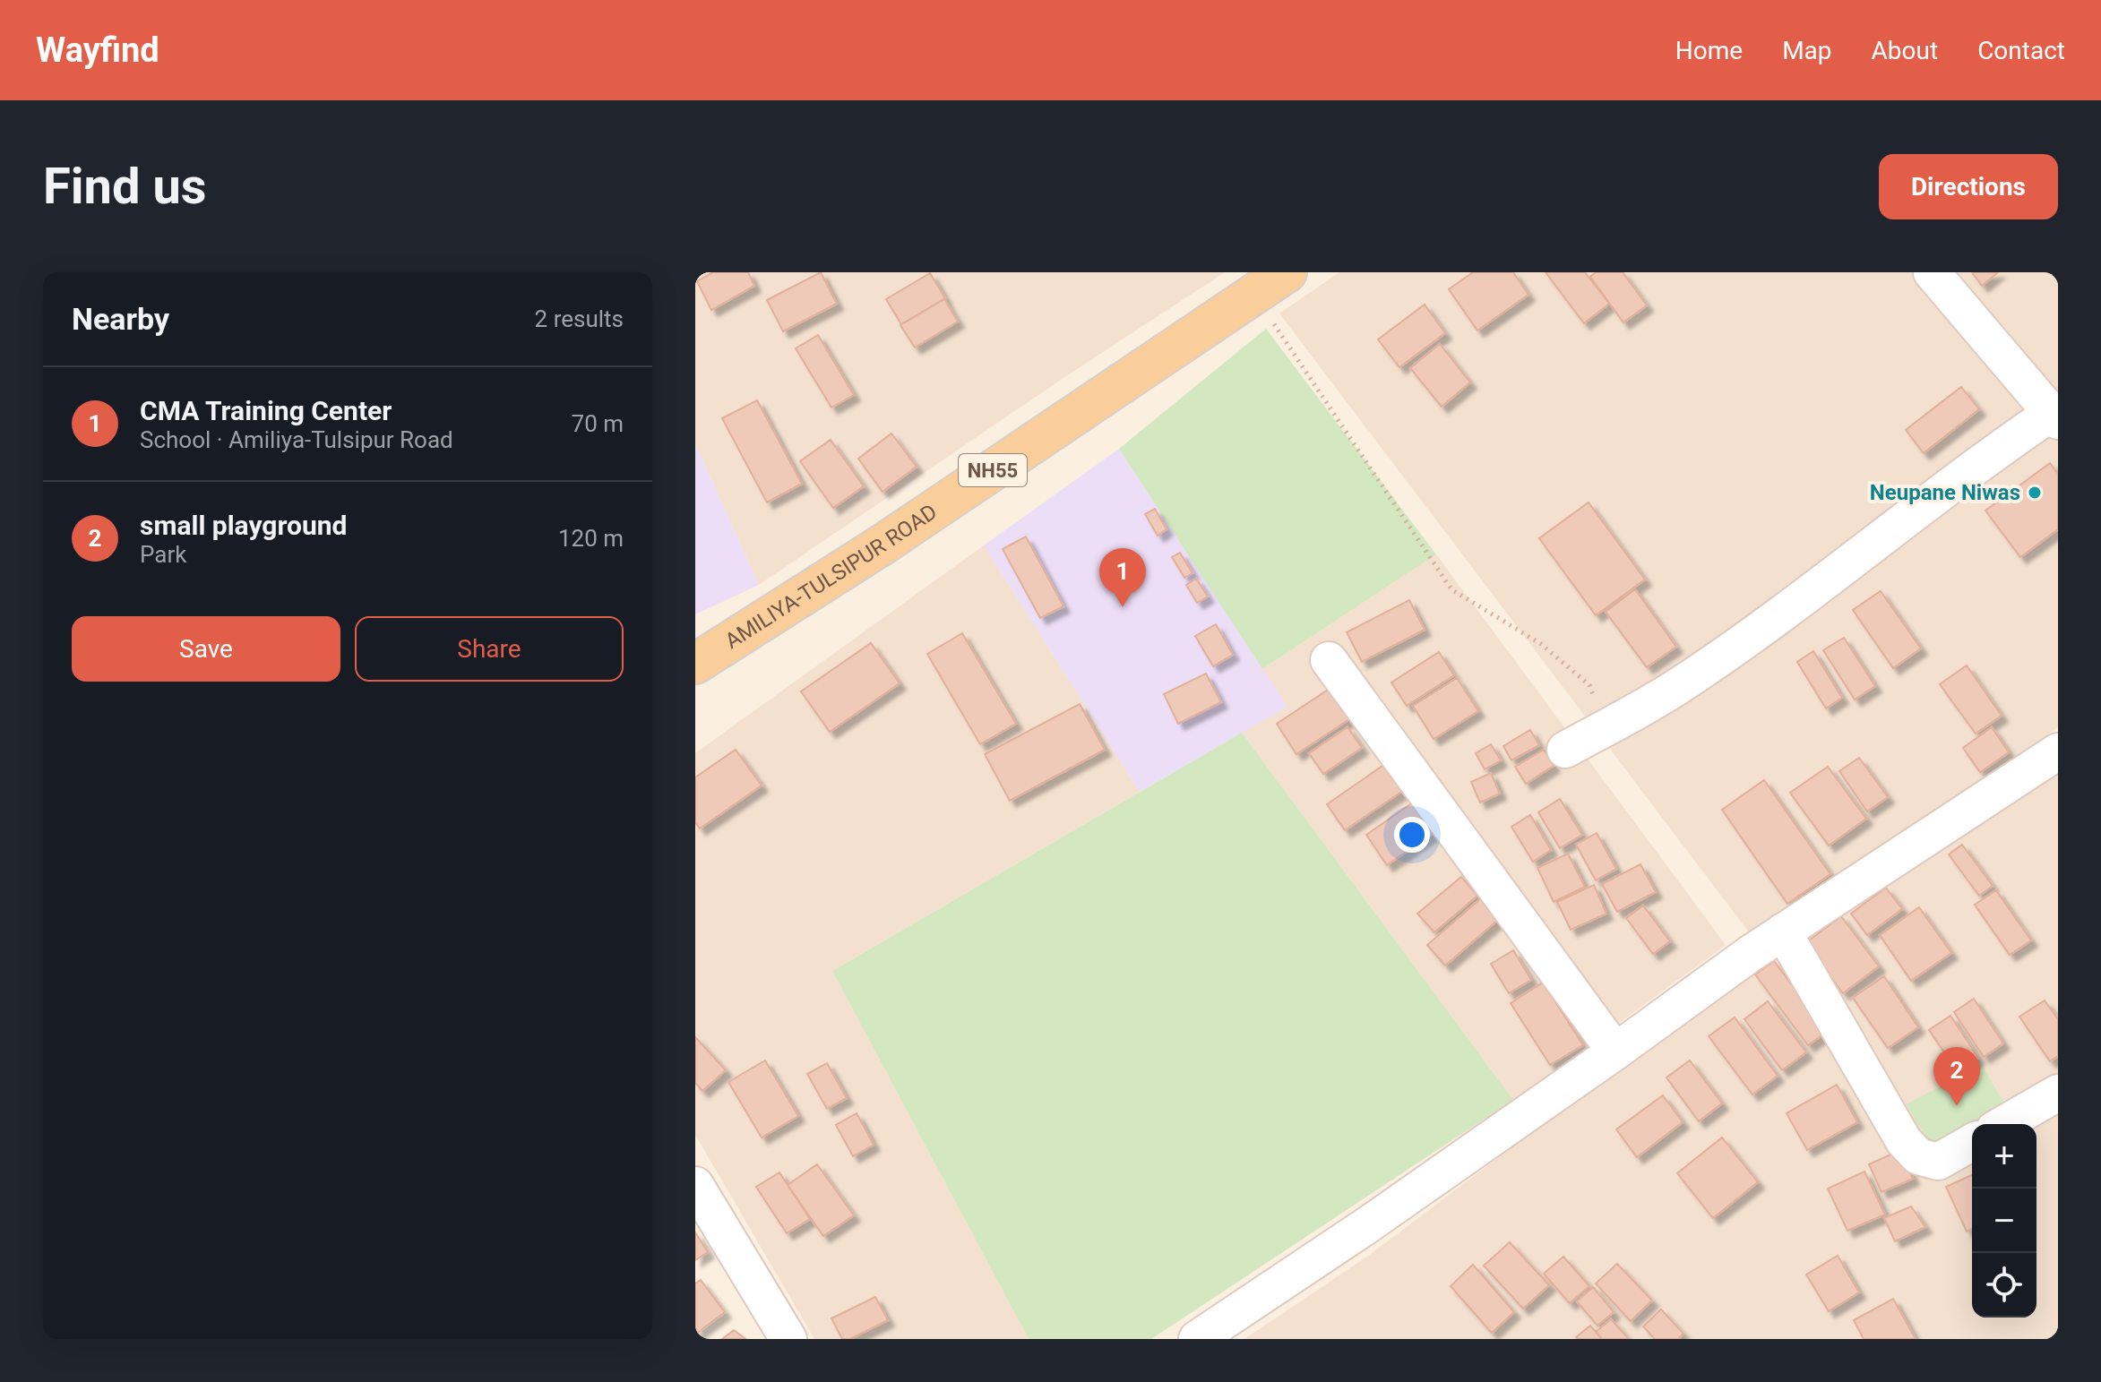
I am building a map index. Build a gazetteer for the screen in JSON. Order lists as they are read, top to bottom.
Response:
{
  "streets": {
    "main road": ["NH55", "AMILIYA-TULSIPUR ROAD"]
  },
  "places": ["Neupane Niwas"],
  "page": {
    "header": "Wayfind",
    "nav": [
      "Home",
      "Map",
      "About",
      "Contact"
    ],
    "buttons": [
      "Directions",
      ["Save", "Share"]
    ],
    "title": "Find us",
    "heading": ["Nearby", "2 results"],
    "list": [
      {
        "mark": "1",
        "name": "CMA Training Center",
        "note": "School · Amiliya-Tulsipur Road",
        "value": "70 m"
      },
      {
        "mark": "2",
        "name": "small playground",
        "note": "Park",
        "value": "120 m"
      }
    ],
    "pins": ["1", "2"],
    "map_buttons": ["+", "−"]
  }
}
